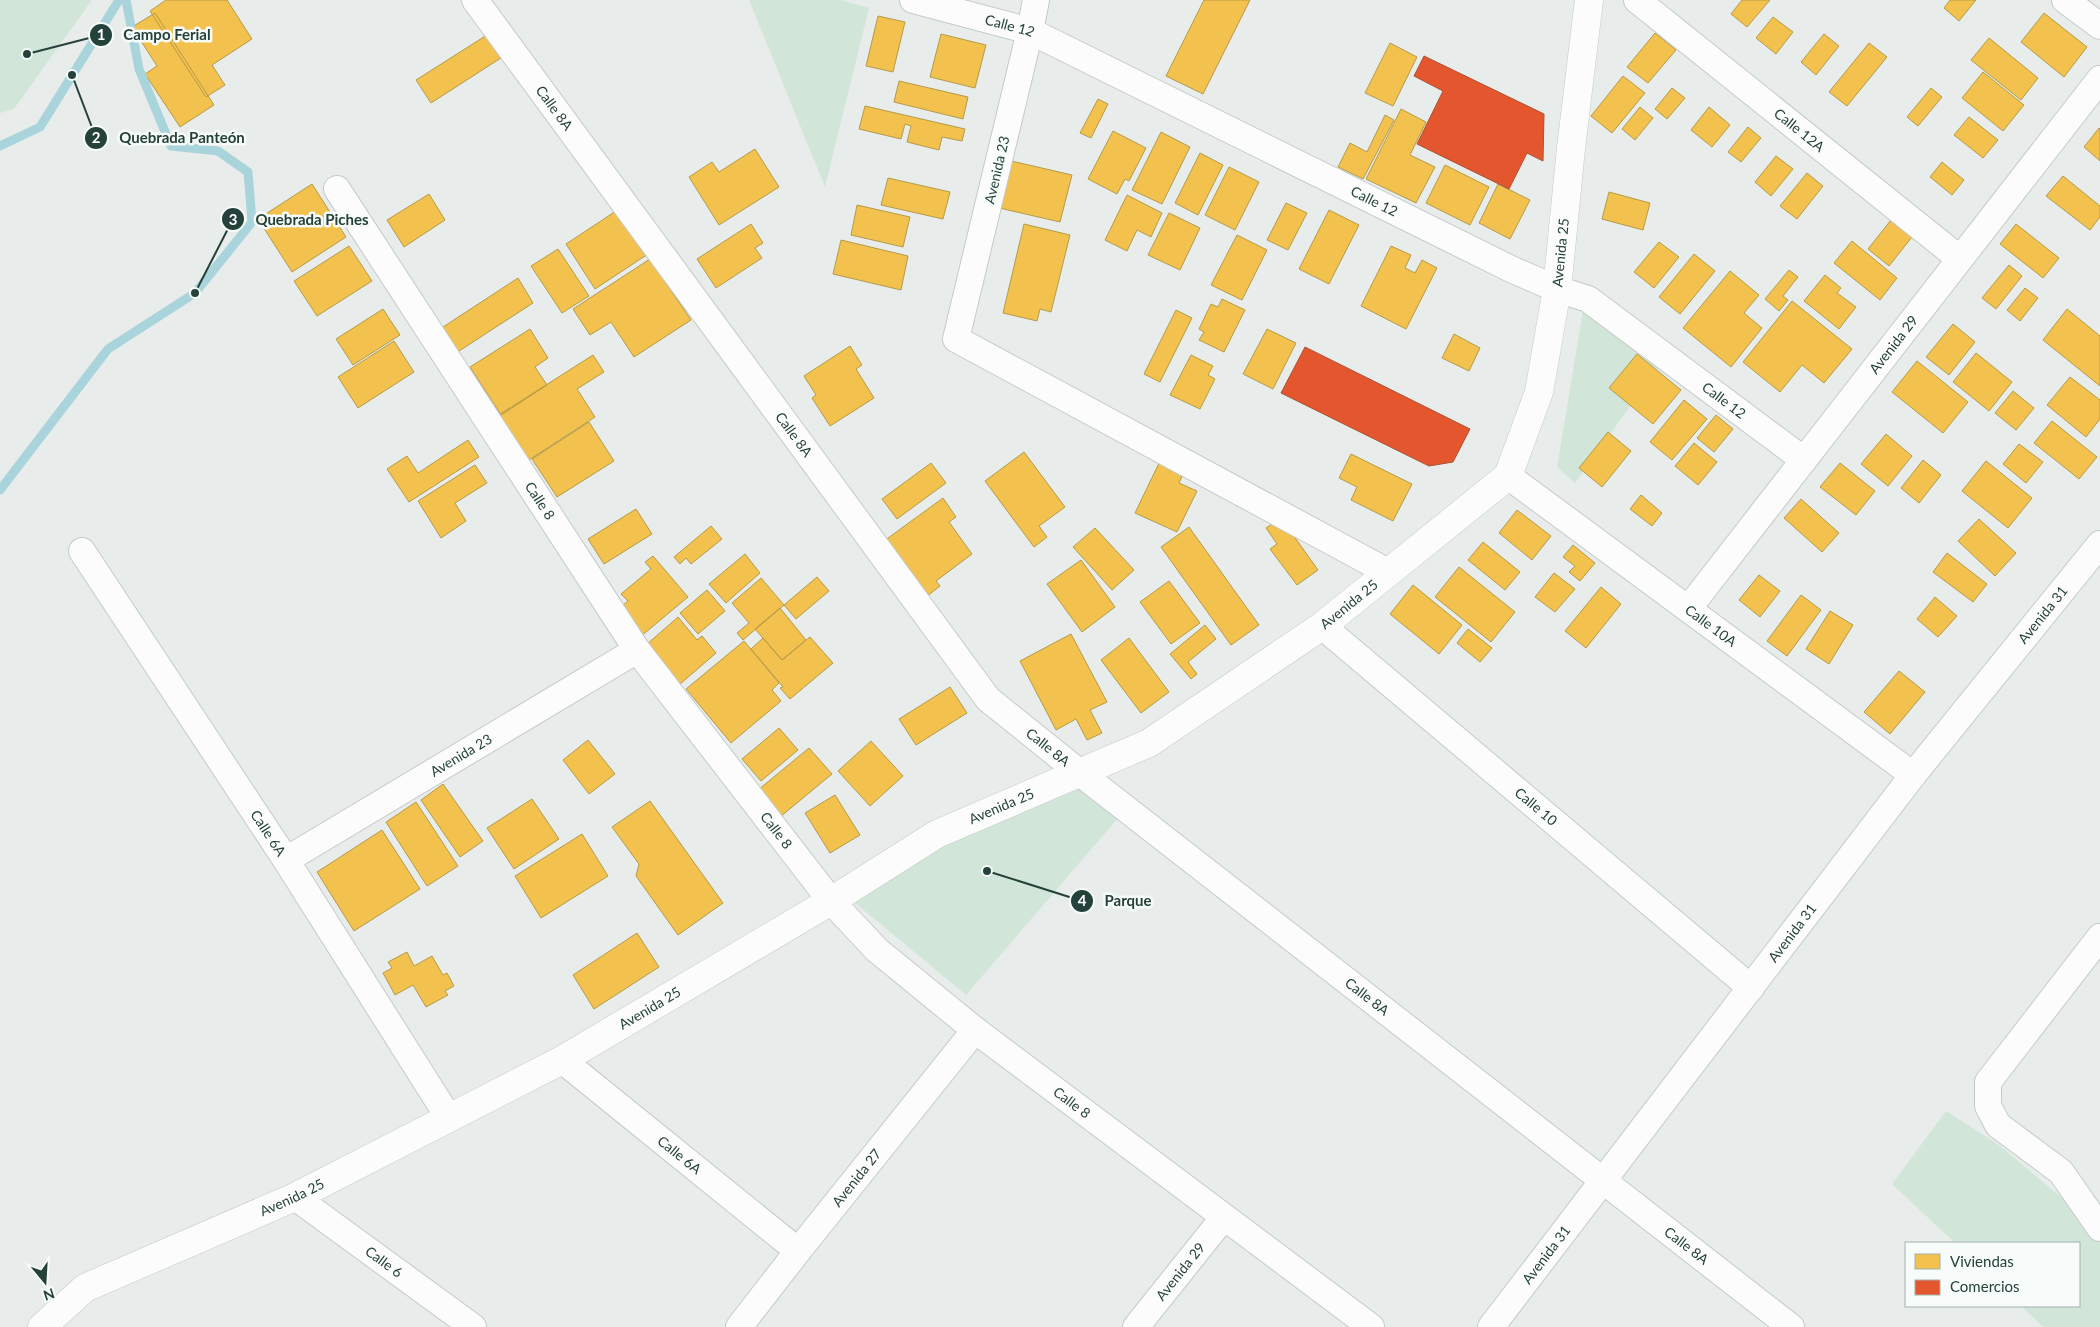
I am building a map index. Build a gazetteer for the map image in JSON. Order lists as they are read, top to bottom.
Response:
{
  "streets": {
    "street": [
      "Calle 12",
      "Calle 8A",
      "Calle 12A",
      "Avenida 23",
      "Avenida 25",
      "Avenida 29",
      "Calle 8",
      "Avenida 31",
      "Calle 10A",
      "Calle 10",
      "Calle 6A",
      "Avenida 27",
      "Calle 6"
    ]
  },
  "crossings": [
    ["Calle 12", "Avenida 23"],
    ["Calle 12", "Avenida 25"],
    ["Calle 12", "Avenida 29"],
    ["Calle 8A", "Avenida 25"],
    ["Calle 8A", "Avenida 31"],
    ["Calle 12A", "Avenida 29"],
    ["Avenida 23", "Avenida 25"],
    ["Avenida 23", "Calle 8"],
    ["Avenida 23", "Calle 6A"],
    ["Avenida 25", "Calle 8"],
    ["Avenida 25", "Calle 10A"],
    ["Avenida 25", "Calle 10"],
    ["Avenida 25", "Calle 6A"],
    ["Avenida 25", "Calle 6"],
    ["Avenida 29", "Calle 8"],
    ["Avenida 29", "Calle 10A"],
    ["Calle 8", "Avenida 27"],
    ["Avenida 31", "Calle 10A"],
    ["Avenida 31", "Calle 10"],
    ["Calle 6A", "Avenida 27"]
  ],
  "places": [
    "Campo Ferial",
    "Quebrada Panteón",
    "Quebrada Piches",
    "Parque"
  ],
  "legend": ["Viviendas", "Comercios"],
  "north": "bottom"
}
